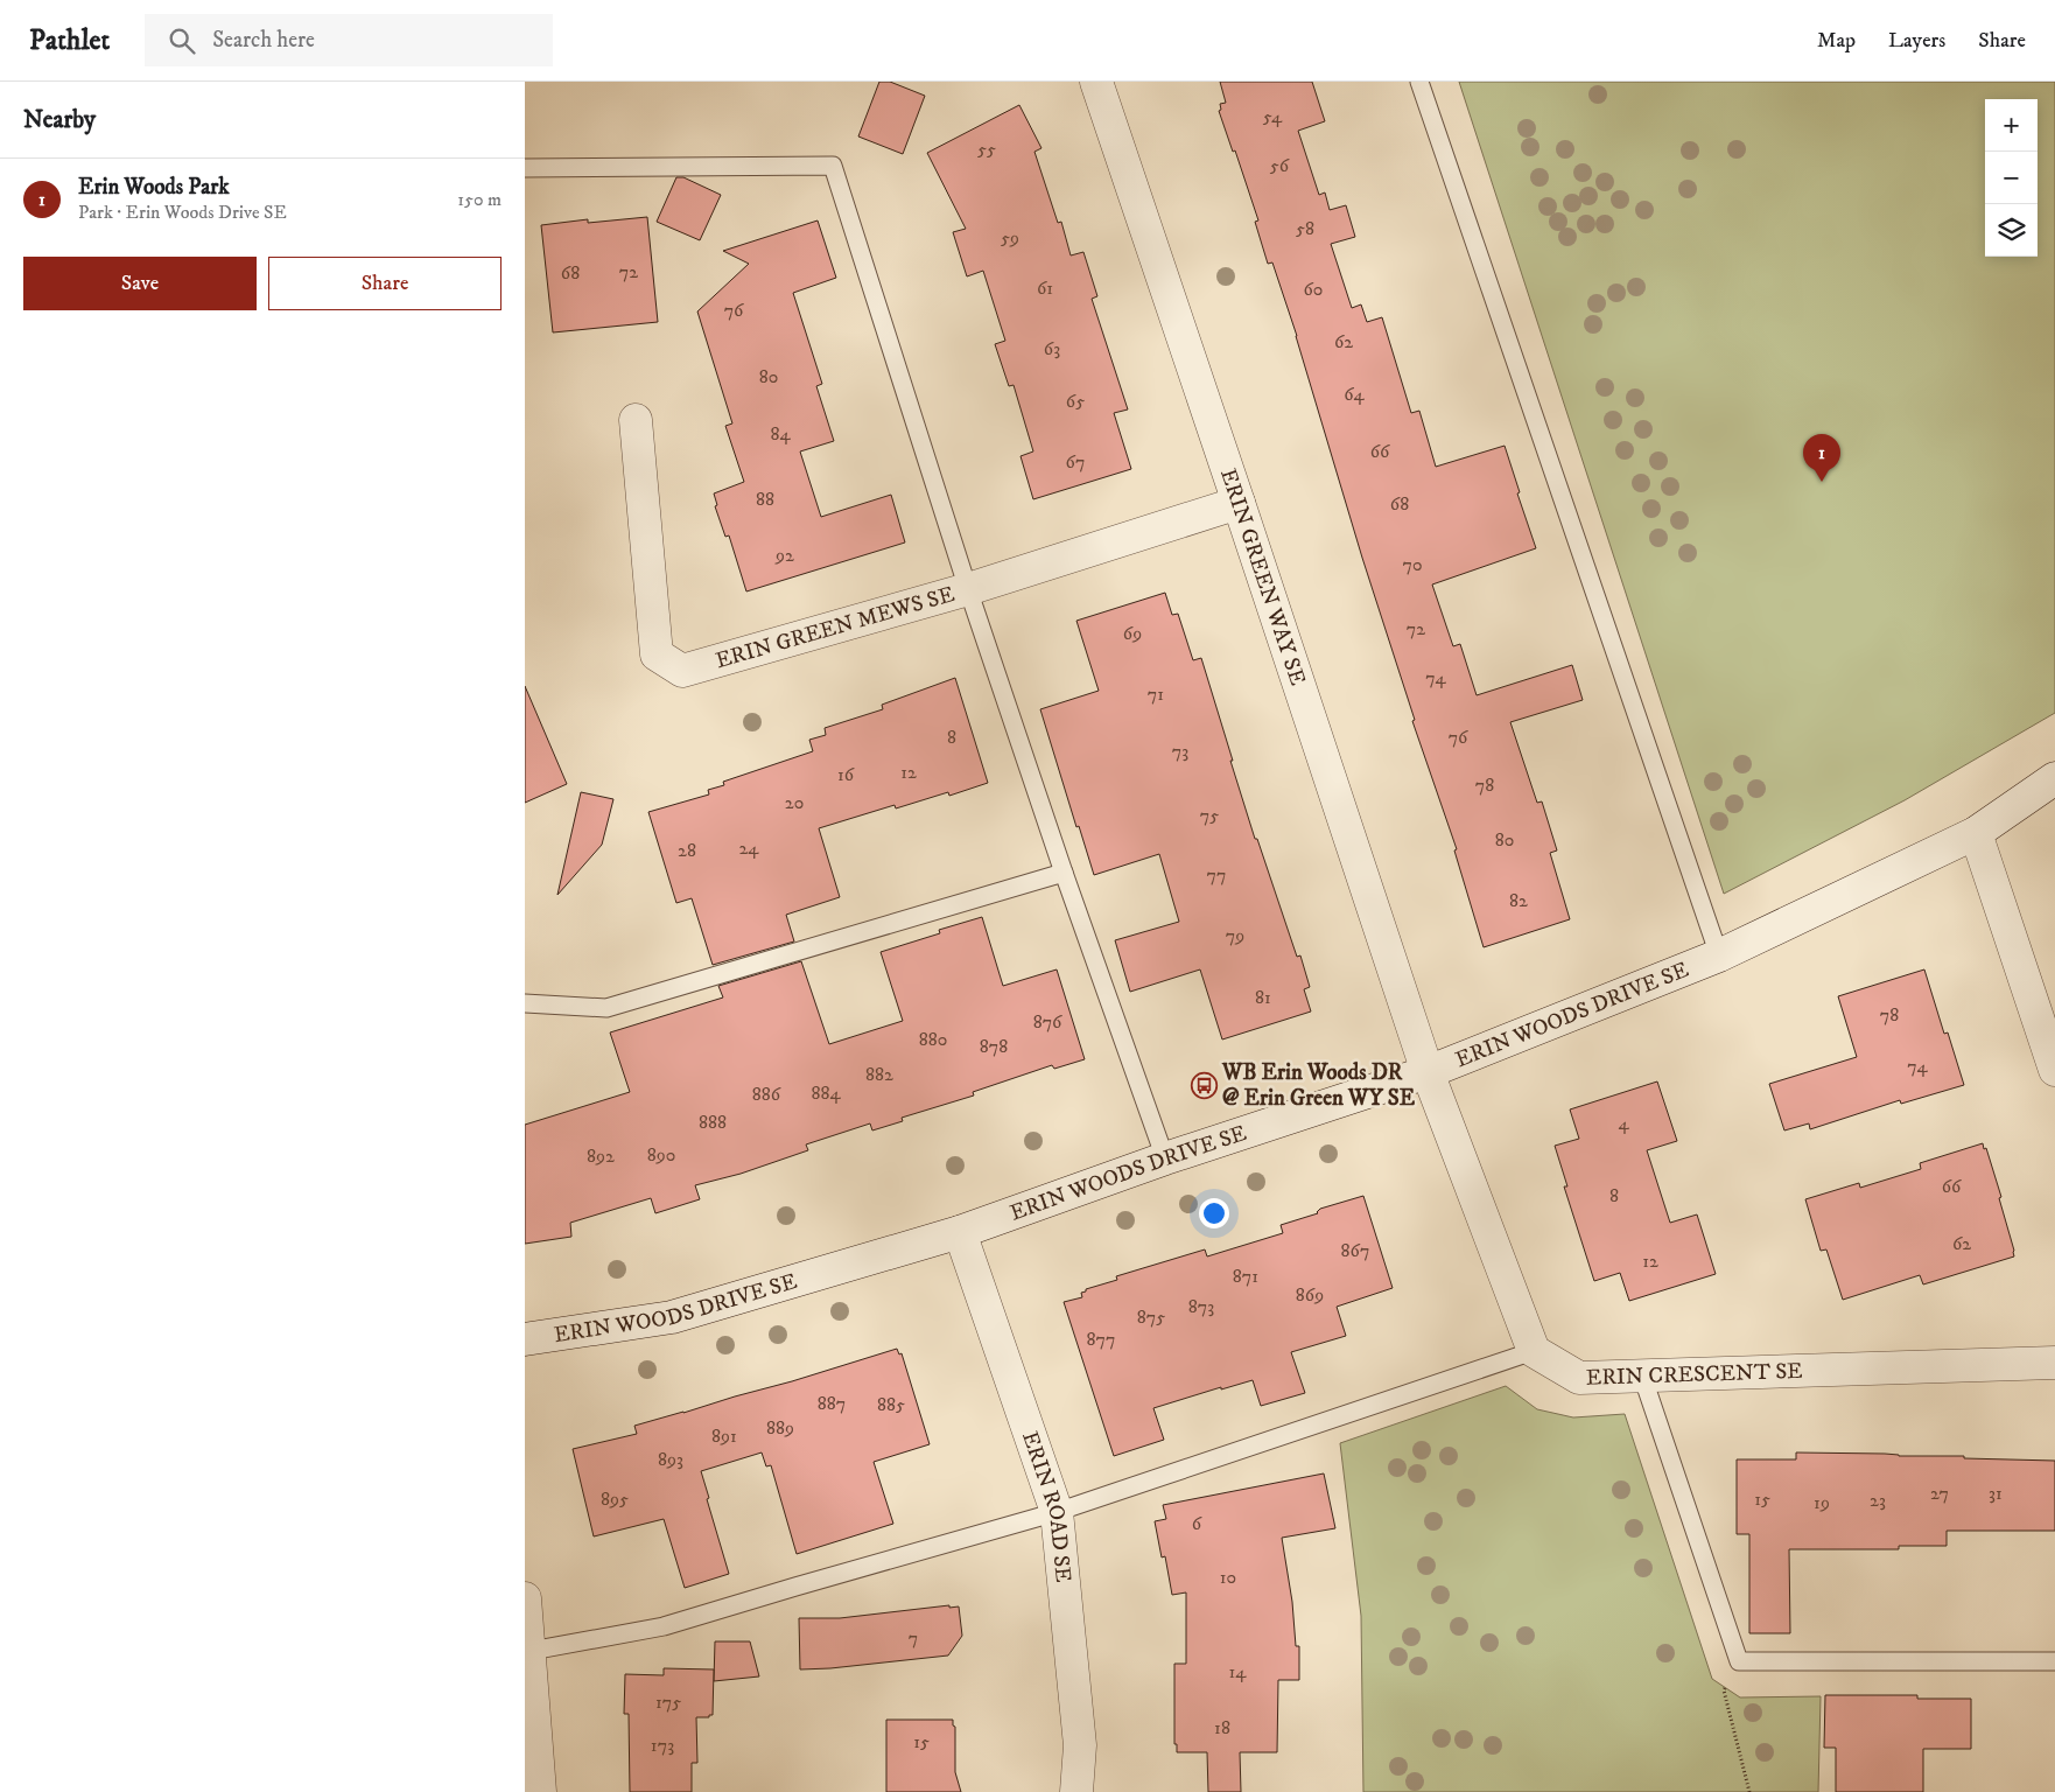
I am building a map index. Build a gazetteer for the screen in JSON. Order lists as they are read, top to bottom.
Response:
{
  "streets": {
    "street": [
      "ERIN GREEN WAY SE",
      "ERIN GREEN MEWS SE",
      "ERIN WOODS DRIVE SE",
      "ERIN CRESCENT SE",
      "ERIN ROAD SE"
    ]
  },
  "crossings": [
    ["ERIN GREEN WAY SE", "ERIN GREEN MEWS SE"],
    ["ERIN GREEN WAY SE", "ERIN WOODS DRIVE SE"],
    ["ERIN WOODS DRIVE SE", "ERIN ROAD SE"]
  ],
  "places": {
    "bus stop": ["WB Erin Woods DR @ Erin Green WY SE"]
  },
  "house_numbers": [
    "54",
    "55",
    "56",
    "58",
    "59",
    "72",
    "68",
    "61",
    "60",
    "76",
    "62",
    "63",
    "80",
    "64",
    "65",
    "84",
    "66",
    "67",
    "88",
    "68",
    "92",
    "70",
    "72",
    "69",
    "74",
    "71",
    "8",
    "76",
    "73",
    "12",
    "16",
    "78",
    "20",
    "75",
    "80",
    "24",
    "28",
    "77",
    "82",
    "79",
    "81",
    "78",
    "876",
    "880",
    "878",
    "74",
    "882",
    "884",
    "886",
    "888",
    "4",
    "890",
    "892",
    "66",
    "8",
    "62",
    "867",
    "12",
    "871",
    "869",
    "873",
    "875",
    "877",
    "887",
    "885",
    "889",
    "891",
    "893",
    "27",
    "31",
    "895",
    "15",
    "23",
    "19",
    "6",
    "10",
    "7",
    "14",
    "175",
    "18",
    "15",
    "173"
  ],
  "page": {
    "header": "Pathlet",
    "search": "Search here",
    "nav": ["Map", "Layers", "Share"],
    "heading": "Nearby",
    "map_buttons": ["+", "−"],
    "list": [
      {
        "mark": "1",
        "name": "Erin Woods Park",
        "note": "Park · Erin Woods Drive SE",
        "value": "150 m"
      }
    ],
    "buttons": ["Save", "Share"],
    "pins": "1"
  }
}
